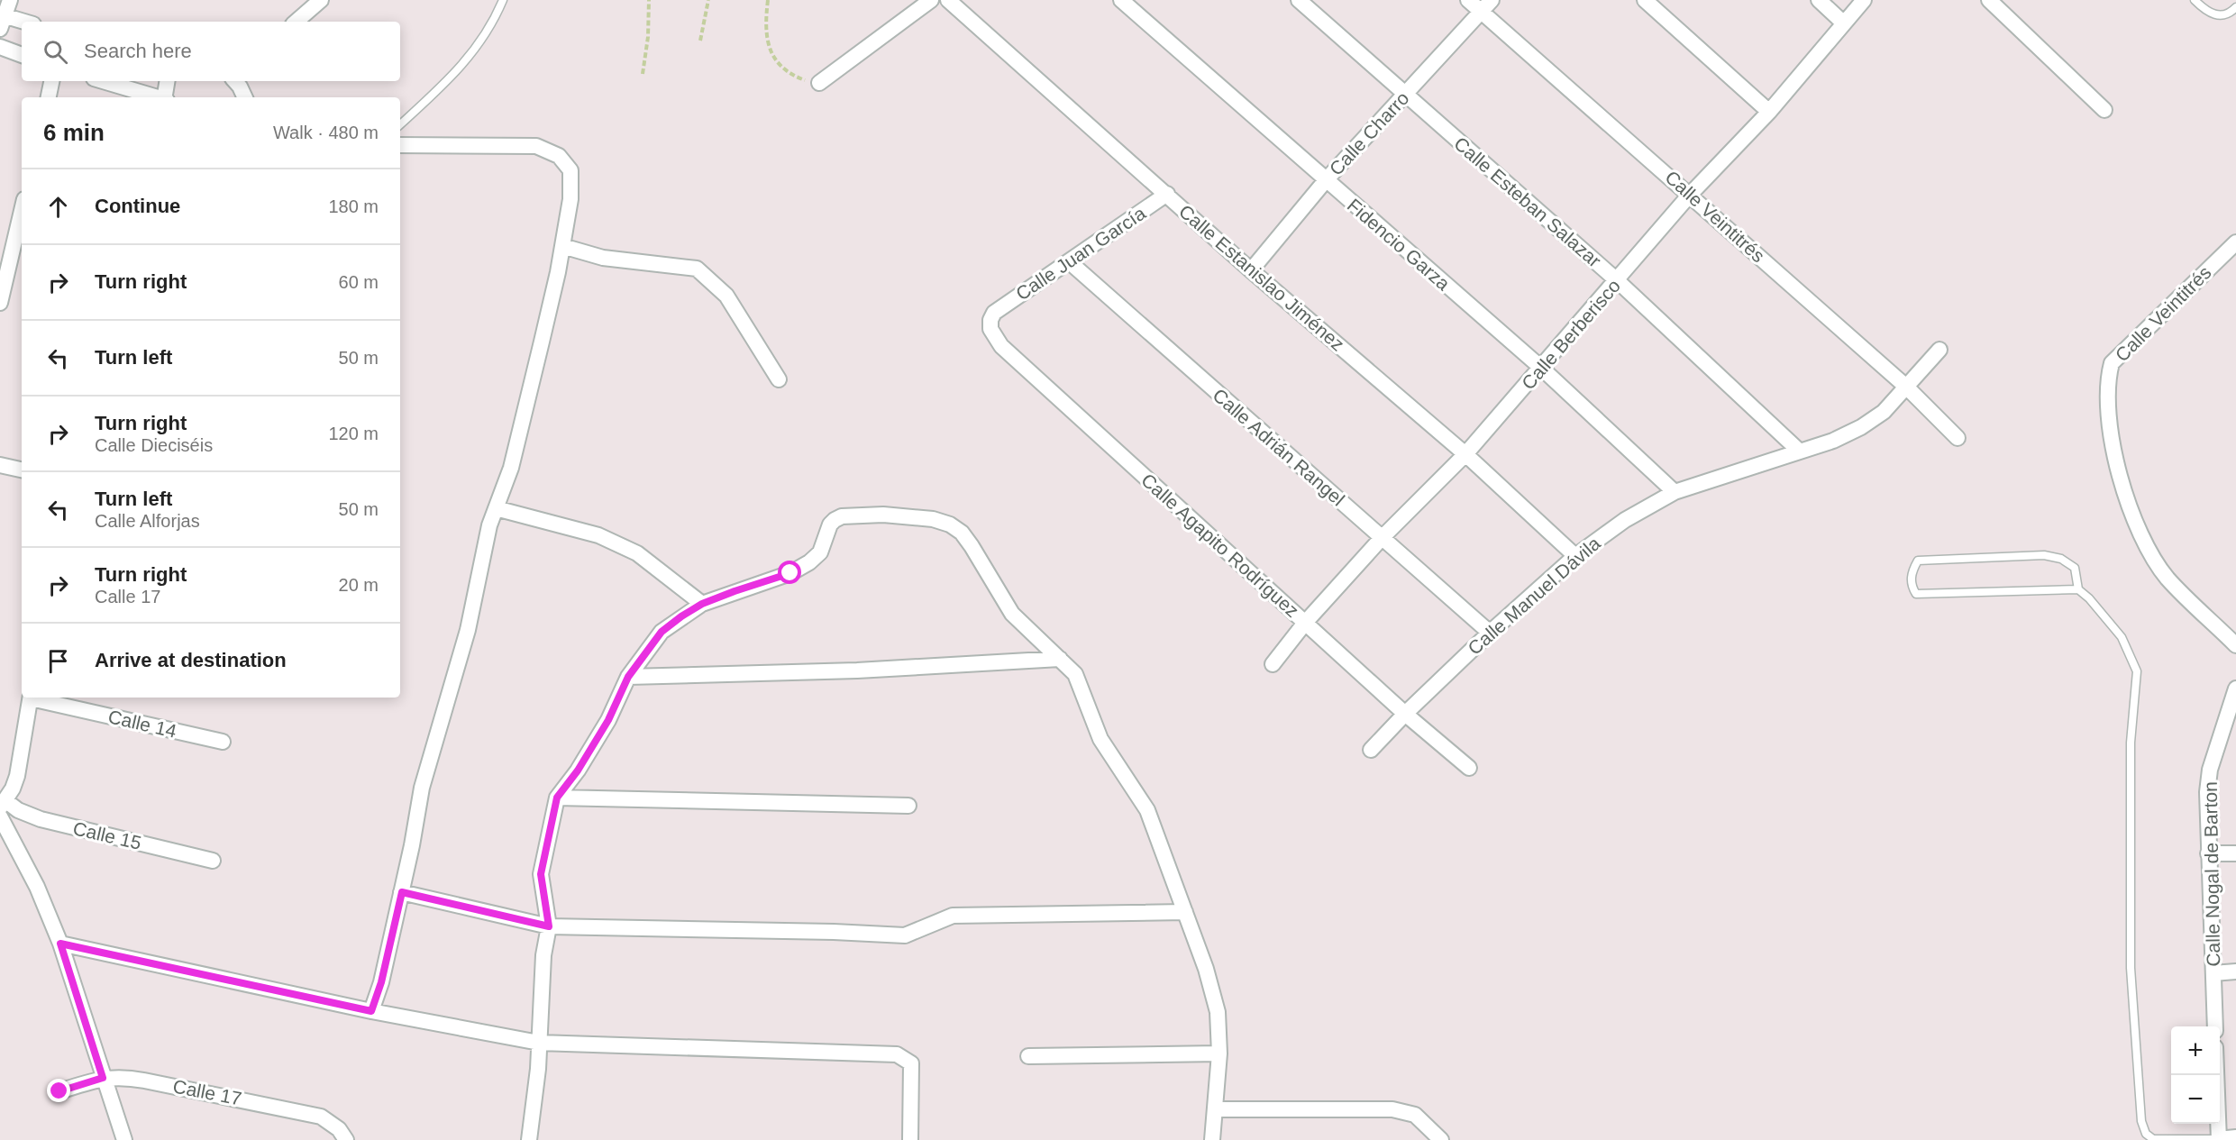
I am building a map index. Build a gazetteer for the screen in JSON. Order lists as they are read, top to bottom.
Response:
{
  "streets": {
    "street": [
      "Calle Charro",
      "Calle Esteban Salazar",
      "Calle Veintitrés",
      "Fidencio Garza",
      "Calle Juan García",
      "Calle Estanislao Jiménez",
      "Calle Berberisco",
      "Calle Adrián Rangel",
      "Calle Agapito Rodríguez",
      "Calle Manuel Dávila",
      "Calle 14",
      "Calle 15",
      "Calle Nogal de Barton",
      "Calle 17"
    ]
  },
  "crossings": [
    ["Calle Charro", "Calle Esteban Salazar"],
    ["Calle Charro", "Calle Veintitrés"],
    ["Calle Charro", "Fidencio Garza"],
    ["Calle Charro", "Calle Estanislao Jiménez"],
    ["Calle Esteban Salazar", "Calle Berberisco"],
    ["Calle Esteban Salazar", "Calle Manuel Dávila"],
    ["Calle Veintitrés", "Calle Berberisco"],
    ["Calle Veintitrés", "Calle Manuel Dávila"],
    ["Fidencio Garza", "Calle Berberisco"],
    ["Fidencio Garza", "Calle Manuel Dávila"],
    ["Calle Juan García", "Calle Estanislao Jiménez"],
    ["Calle Juan García", "Calle Adrián Rangel"],
    ["Calle Juan García", "Calle Agapito Rodríguez"],
    ["Calle Estanislao Jiménez", "Calle Berberisco"],
    ["Calle Estanislao Jiménez", "Calle Manuel Dávila"],
    ["Calle Berberisco", "Calle Adrián Rangel"],
    ["Calle Berberisco", "Calle Agapito Rodríguez"],
    ["Calle Adrián Rangel", "Calle Manuel Dávila"],
    ["Calle Agapito Rodríguez", "Calle Manuel Dávila"]
  ],
  "page": {
    "search": "Search here",
    "heading": ["6 min", "Walk · 480 m"],
    "list": [
      ["Continue", "180 m"],
      ["Turn right", "60 m"],
      ["Turn left", "50 m"],
      ["Turn right", "Calle Dieciséis", "120 m"],
      ["Turn left", "Calle Alforjas", "50 m"],
      ["Turn right", "Calle 17", "20 m"],
      "Arrive at destination"
    ],
    "map_buttons": ["+", "−"]
  }
}
